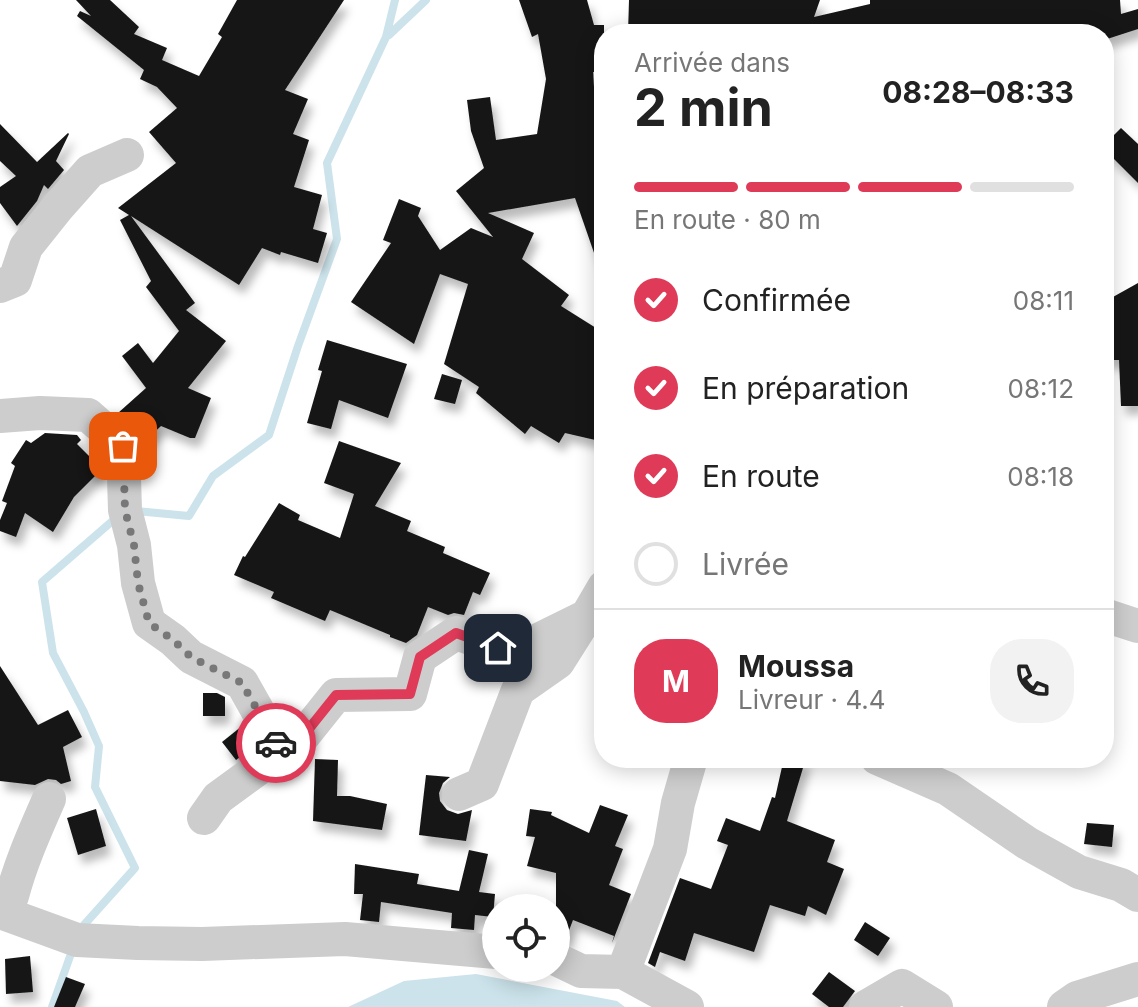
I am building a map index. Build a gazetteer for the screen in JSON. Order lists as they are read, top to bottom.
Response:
{
  "page": {
    "heading": ["2 min", "Arrivée dans", "08:28–08:33"],
    "panel": ["Moussa", "Livreur · 4.4"],
    "bar": "En route · 80 m",
    "list": [
      ["Confirmée", "08:11"],
      ["En préparation", "08:12"],
      ["En route", "08:18"],
      "Livrée"
    ],
    "round": "M"
  }
}
